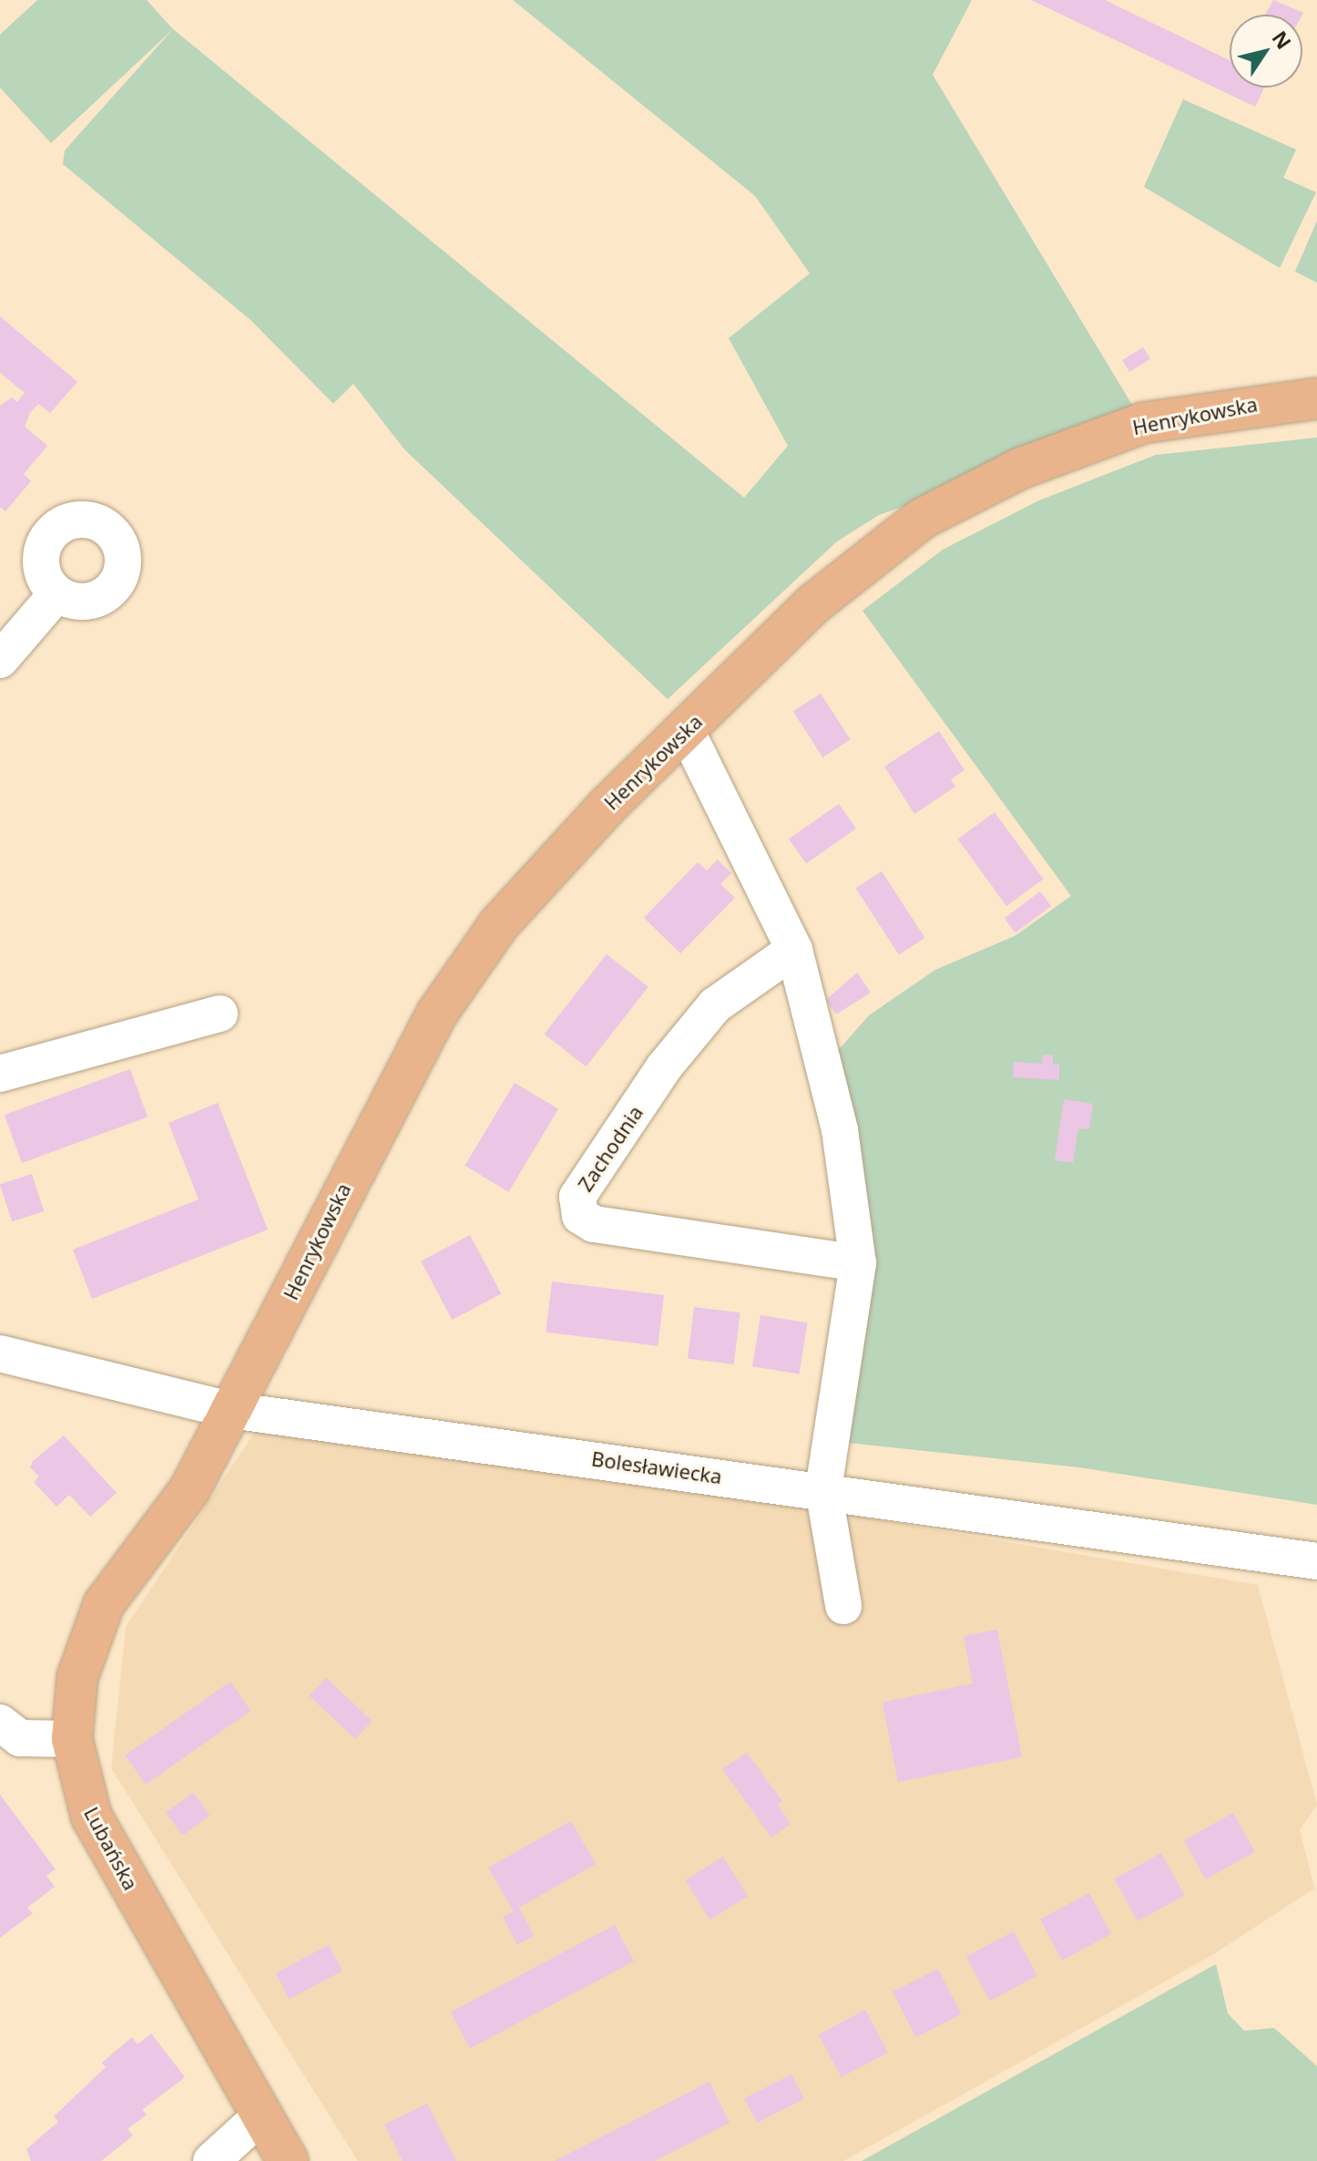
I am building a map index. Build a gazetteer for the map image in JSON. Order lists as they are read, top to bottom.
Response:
{
  "streets": {
    "main road": ["Henrykowska", "Lubańska"],
    "street": ["Zachodnia", "Bolesławiecka"]
  },
  "crossings": [
    ["Henrykowska", "Bolesławiecka"],
    ["Henrykowska", "Lubańska"],
    ["Bolesławiecka", "Lubańska"]
  ],
  "north": "top right"
}
